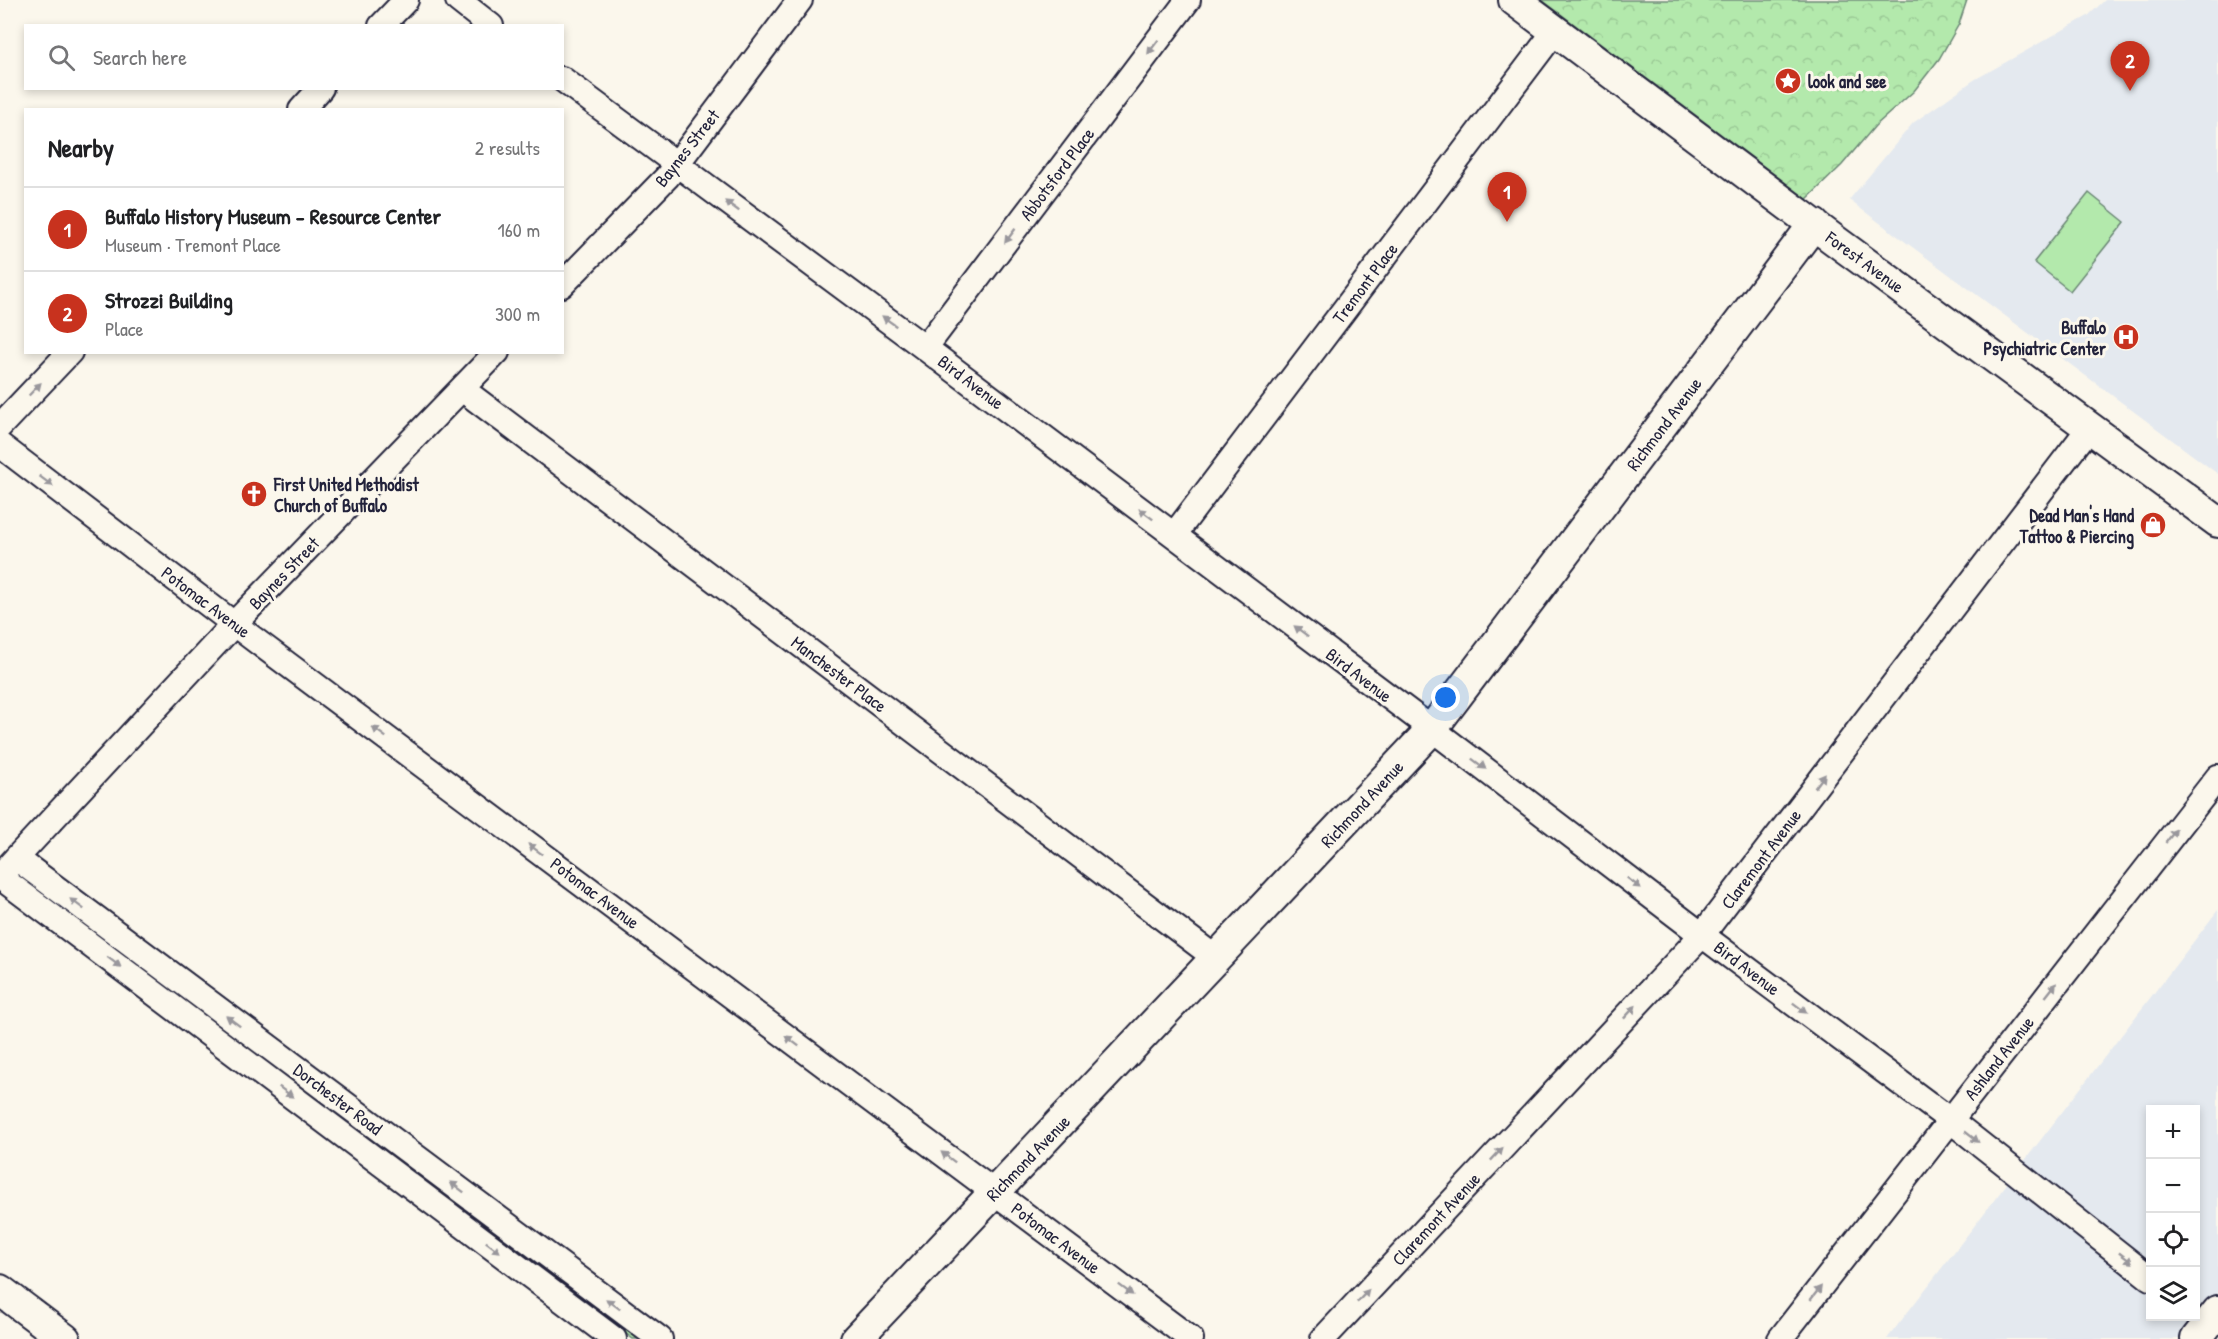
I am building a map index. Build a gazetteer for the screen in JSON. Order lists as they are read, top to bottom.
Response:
{
  "streets": {
    "street": [
      "Baynes Street",
      "Abbotsford Place",
      "Forest Avenue",
      "Tremont Place",
      "Bird Avenue",
      "Richmond Avenue",
      "Potomac Avenue",
      "Manchester Place",
      "Claremont Avenue",
      "Ashland Avenue",
      "Dorchester Road"
    ]
  },
  "crossings": [
    ["Baynes Street", "Bird Avenue"],
    ["Baynes Street", "Potomac Avenue"],
    ["Baynes Street", "Manchester Place"],
    ["Baynes Street", "Dorchester Road"],
    ["Abbotsford Place", "Bird Avenue"],
    ["Forest Avenue", "Tremont Place"],
    ["Forest Avenue", "Richmond Avenue"],
    ["Forest Avenue", "Claremont Avenue"],
    ["Tremont Place", "Bird Avenue"],
    ["Bird Avenue", "Richmond Avenue"],
    ["Bird Avenue", "Claremont Avenue"],
    ["Bird Avenue", "Ashland Avenue"],
    ["Richmond Avenue", "Potomac Avenue"],
    ["Richmond Avenue", "Manchester Place"]
  ],
  "one_way": ["Abbotsford Place", "Claremont Avenue", "Ashland Avenue"],
  "places": {
    "place": ["look and see"],
    "hospital": ["Buffalo Psychiatric Center"],
    "church": ["First United Methodist Church of Buffalo"],
    "shop": ["Dead Man's Hand Tattoo & Piercing"]
  },
  "page": {
    "search": "Search here",
    "pins": ["2", "1"],
    "heading": ["Nearby", "2 results"],
    "list": [
      {
        "mark": "1",
        "name": "Buffalo History Museum - Resource Center",
        "note": "Museum · Tremont Place",
        "value": "160 m"
      },
      {
        "mark": "2",
        "name": "Strozzi Building",
        "note": "Place",
        "value": "300 m"
      }
    ],
    "map_buttons": ["+", "−"]
  }
}
